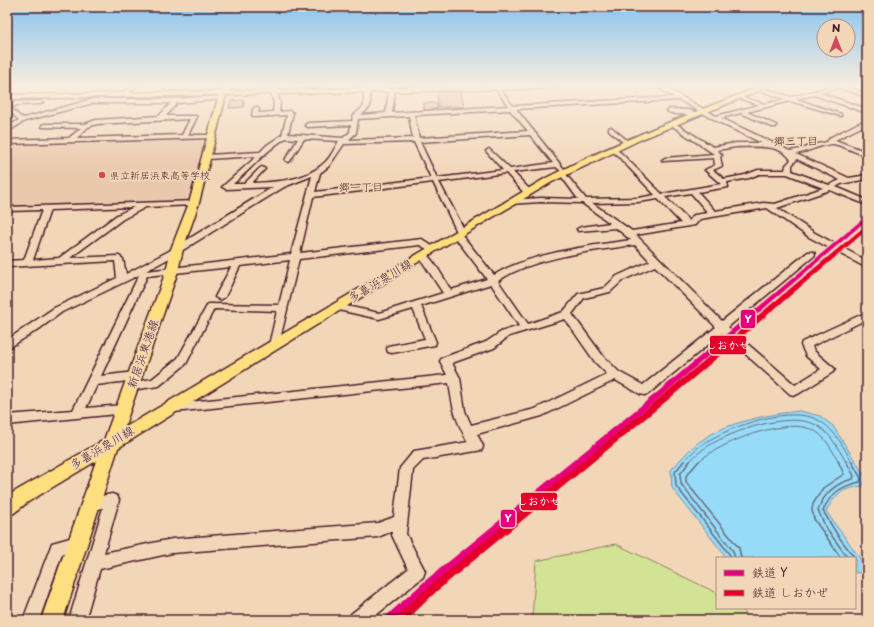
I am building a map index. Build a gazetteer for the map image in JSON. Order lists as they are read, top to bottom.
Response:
{
  "streets": {
    "main road": ["多喜浜泉川線", "新居浜東港線"]
  },
  "crossings": [
    ["多喜浜泉川線", "新居浜東港線"]
  ],
  "districts": ["郷三丁目", "郷一丁目"],
  "places": ["県立新居浜東高等学校"],
  "lines": ["rail line Y", "rail line しおかぜ"],
  "legend": ["鉄道 Y", "鉄道 しおかぜ"],
  "north": "top"
}
